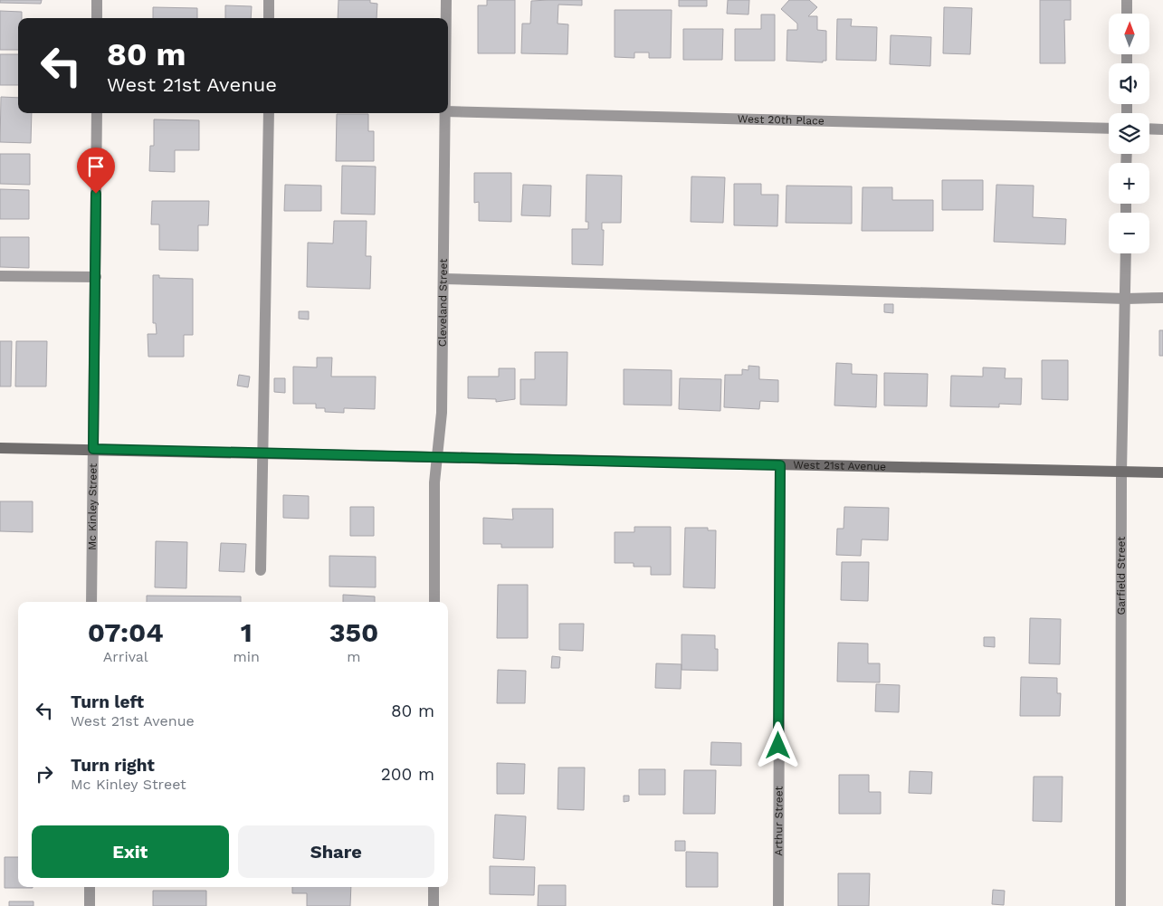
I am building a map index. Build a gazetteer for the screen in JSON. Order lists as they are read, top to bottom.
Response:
{
  "streets": {
    "street": [
      "West 20th Place",
      "Cleveland Street",
      "West 21st Avenue",
      "Mc Kinley Street",
      "Garfield Street",
      "Arthur Street"
    ]
  },
  "crossings": [
    ["Cleveland Street", "West 21st Avenue"],
    ["West 21st Avenue", "Mc Kinley Street"],
    ["West 21st Avenue", "Garfield Street"],
    ["West 21st Avenue", "Arthur Street"]
  ],
  "north": "top",
  "page": {
    "map_buttons": ["+", "−"],
    "turn": ["80 m", "West 21st Avenue"],
    "eta": [
      "07:04",
      "Arrival",
      "1",
      "min",
      "350",
      "m"
    ],
    "list": [
      {
        "name": "Turn left",
        "note": "West 21st Avenue",
        "value": "80 m"
      },
      {
        "name": "Turn right",
        "note": "Mc Kinley Street",
        "value": "200 m"
      }
    ],
    "buttons": ["Exit", "Share"]
  }
}
